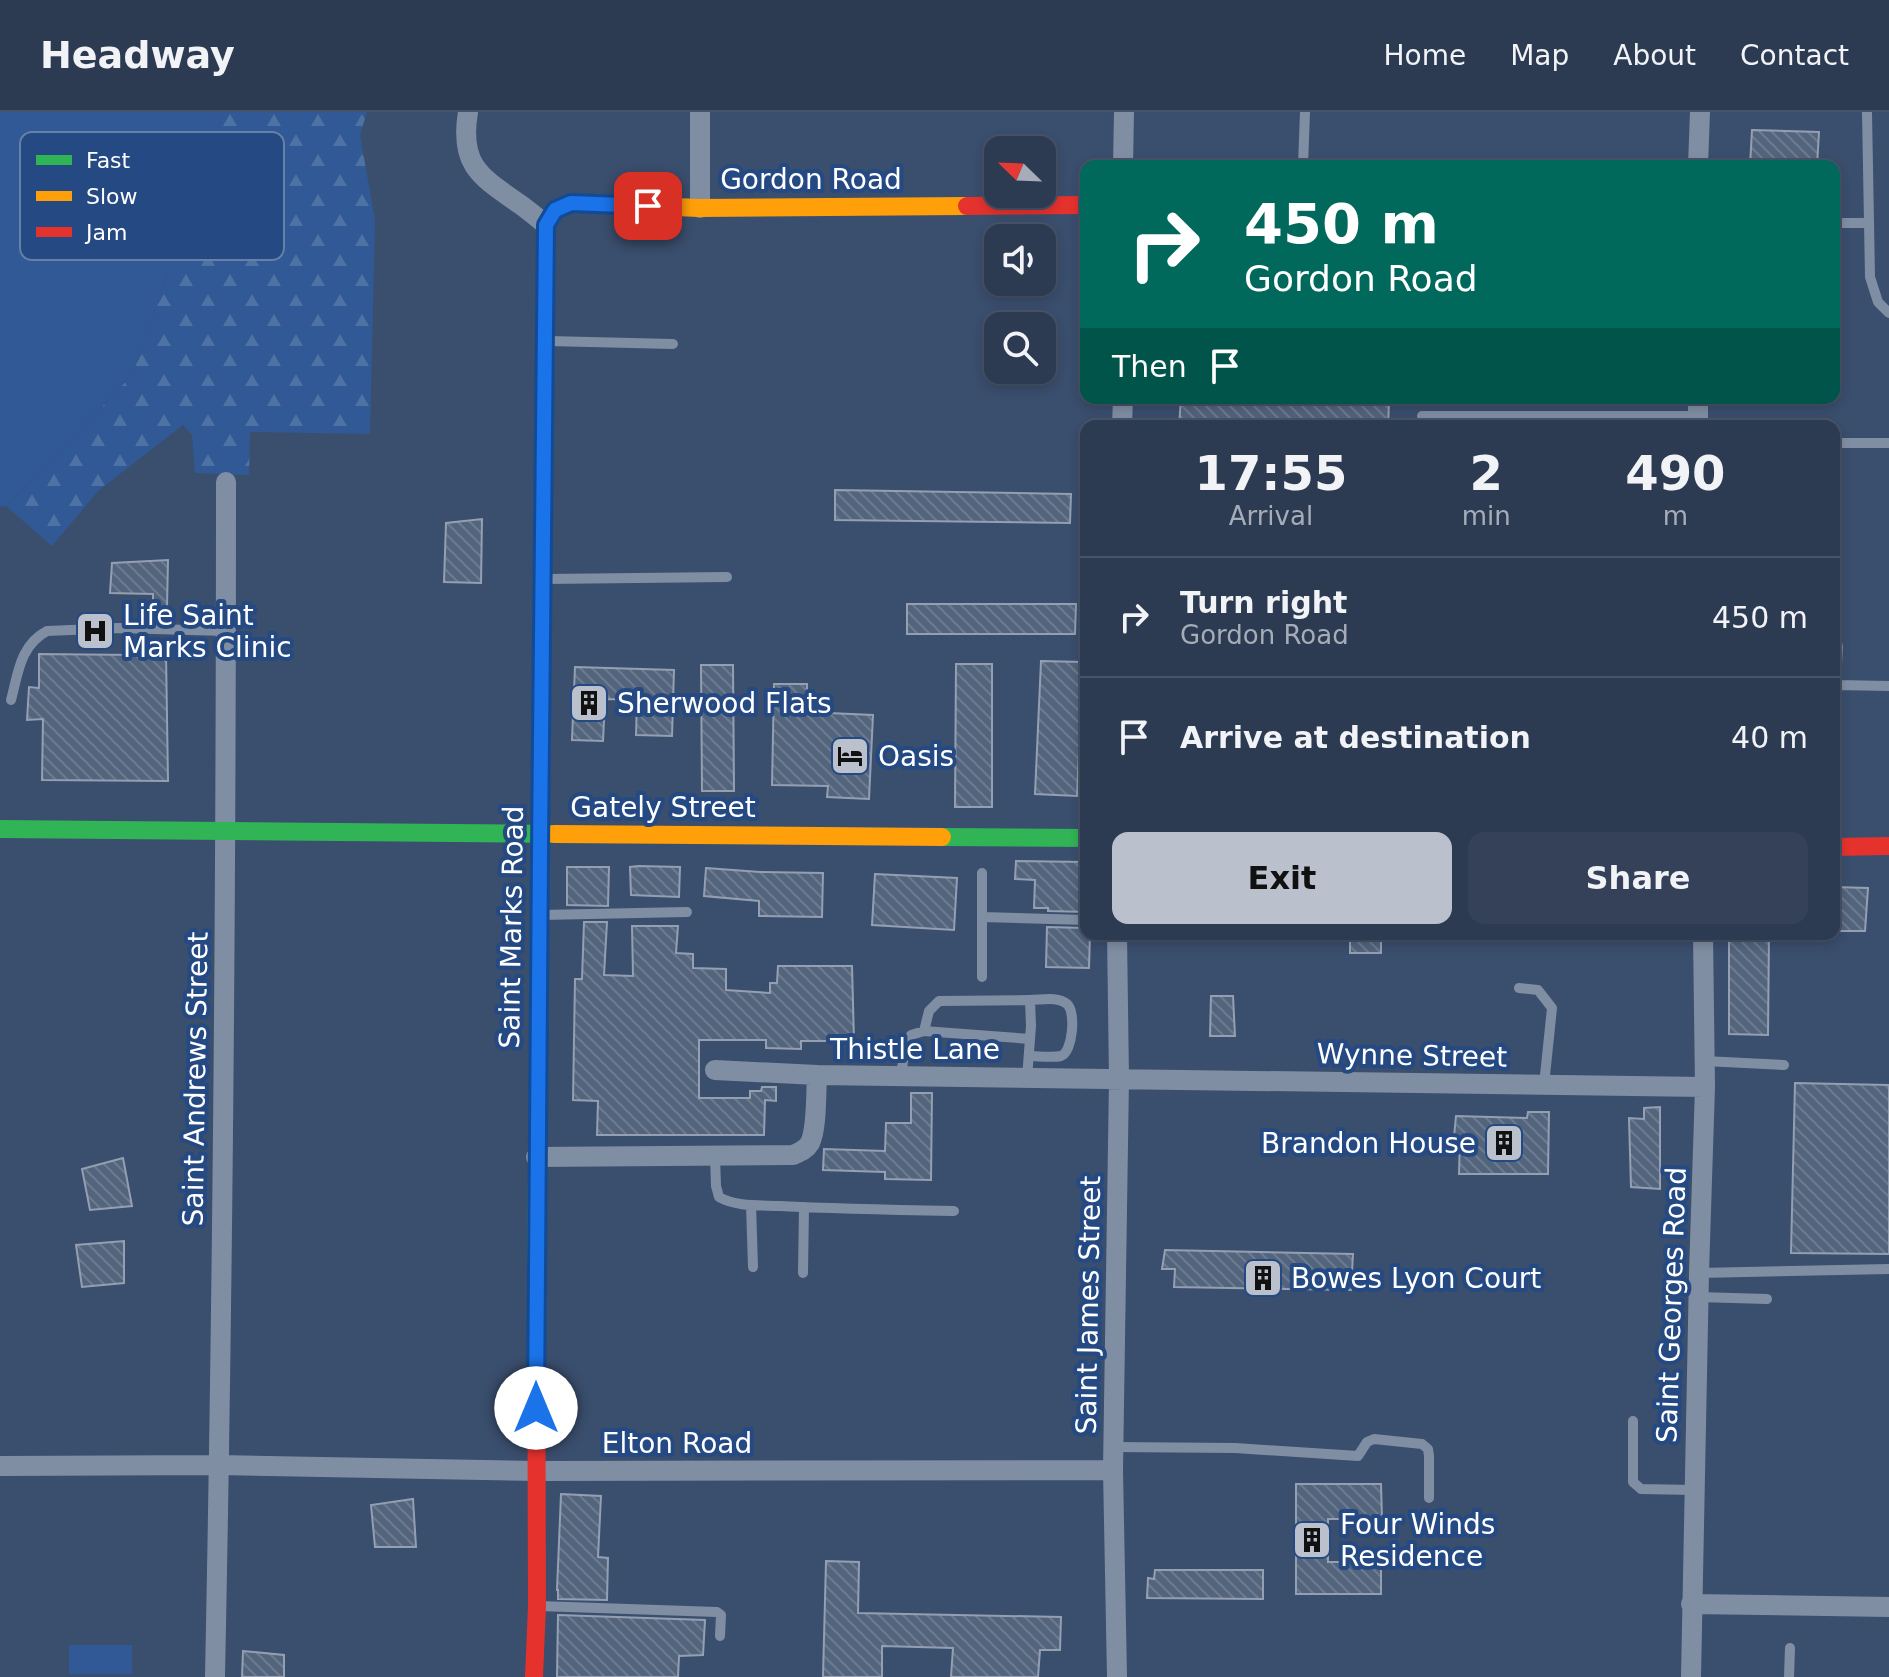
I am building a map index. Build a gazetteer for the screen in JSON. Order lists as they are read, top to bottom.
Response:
{
  "streets": {
    "street": [
      "Gordon Road",
      "Gately Street",
      "Saint Marks Road",
      "Thistle Lane",
      "Wynne Street",
      "Saint Andrews Street",
      "Saint James Street",
      "Saint Georges Road",
      "Elton Road"
    ]
  },
  "crossings": [
    ["Gordon Road", "Saint Marks Road"],
    ["Gately Street", "Saint Marks Road"],
    ["Gately Street", "Saint Andrews Street"],
    ["Saint Marks Road", "Thistle Lane"],
    ["Saint Marks Road", "Elton Road"],
    ["Thistle Lane", "Wynne Street"],
    ["Thistle Lane", "Saint James Street"],
    ["Wynne Street", "Saint James Street"],
    ["Wynne Street", "Saint Georges Road"],
    ["Saint Andrews Street", "Elton Road"],
    ["Saint James Street", "Elton Road"]
  ],
  "places": {
    "hospital": ["Life Saint Marks Clinic"],
    "building": [
      "Sherwood Flats",
      "Brandon House",
      "Bowes Lyon Court",
      "Four Winds Residence"
    ],
    "hotel": ["Oasis"]
  },
  "legend": ["Fast", "Slow", "Jam"],
  "north": "top left",
  "page": {
    "header": "Headway",
    "nav": [
      "Home",
      "Map",
      "About",
      "Contact"
    ],
    "turn": ["450 m", "Gordon Road"],
    "then": "Then",
    "eta": [
      "17:55",
      "Arrival",
      "2",
      "min",
      "490",
      "m"
    ],
    "list": [
      {
        "name": "Turn right",
        "note": "Gordon Road",
        "value": "450 m"
      },
      {
        "name": "Arrive at destination",
        "value": "40 m"
      }
    ],
    "buttons": ["Exit", "Share"]
  }
}
